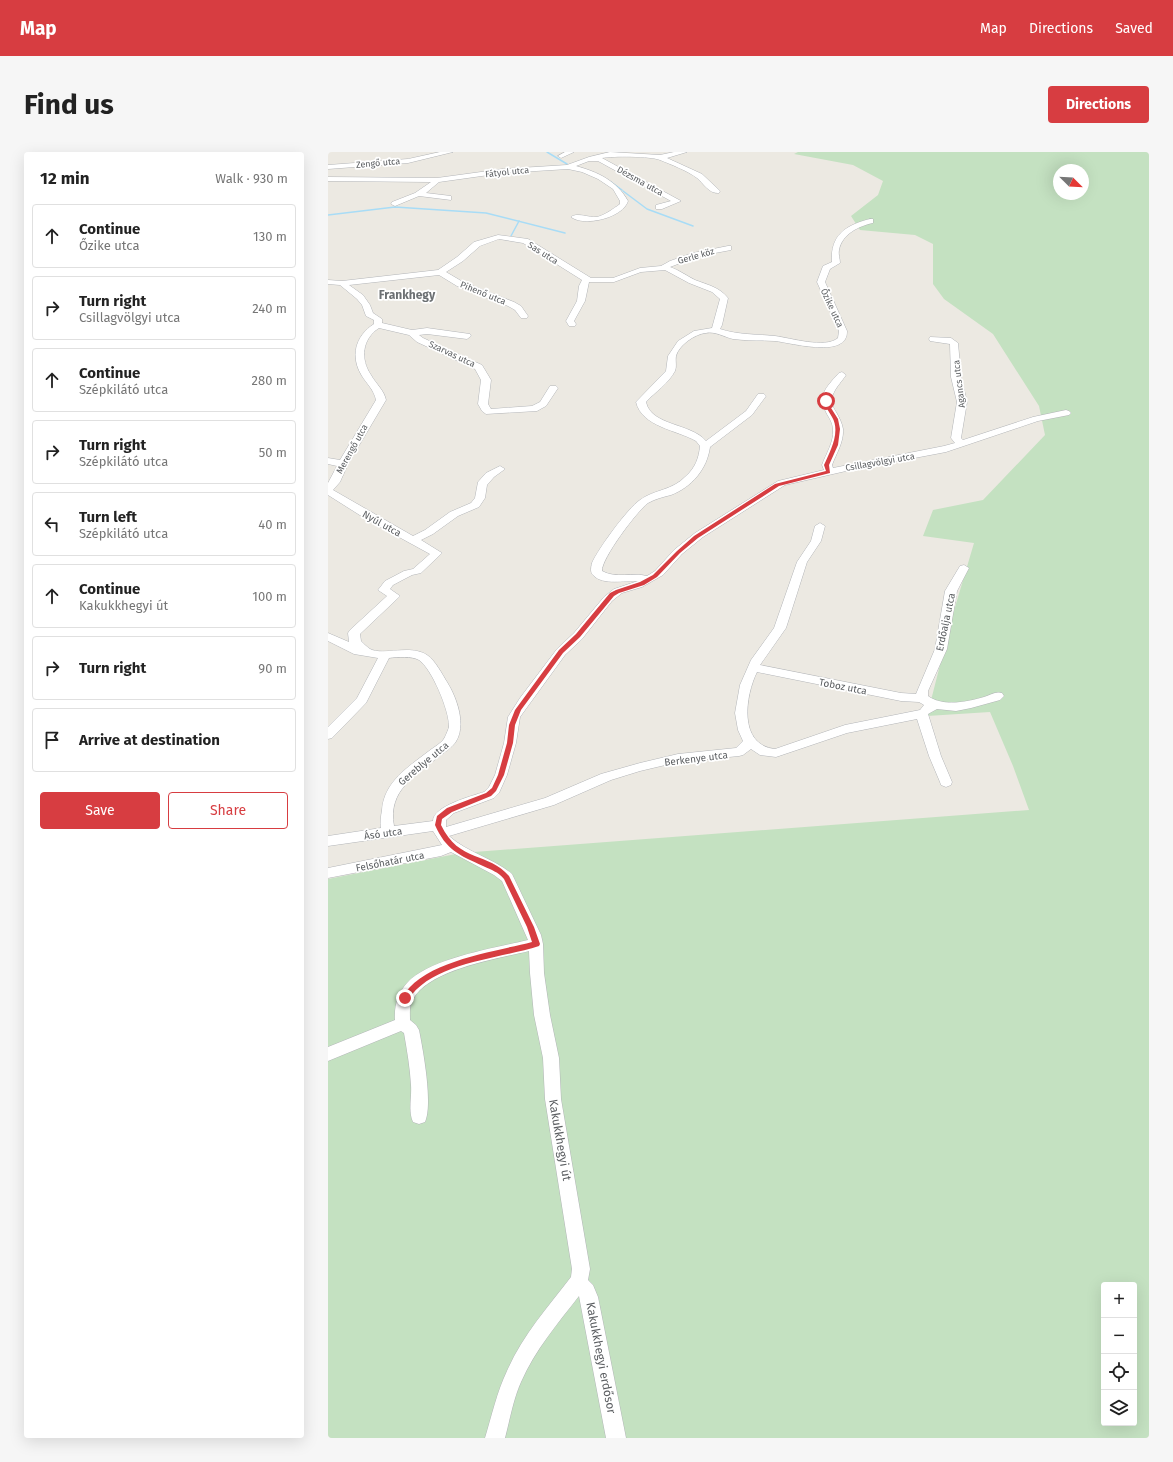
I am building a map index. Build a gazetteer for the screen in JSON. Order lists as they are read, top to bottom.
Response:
{
  "streets": {
    "street": [
      "Zengő utca",
      "Fátyol utca",
      "Dézsma utca",
      "Sas utca",
      "Gerle köz",
      "Pihenő utca",
      "Őzike utca",
      "Szarvas utca",
      "Agancs utca",
      "Merengő utca",
      "Csillagvölgyi utca",
      "Nyúl utca",
      "Erdőalja utca",
      "Toboz utca",
      "Berkenye utca",
      "Gereblye utca",
      "Ásó utca",
      "Felsőhatár utca",
      "Kakukkhegyi út",
      "Kakukkhegyi erdősor"
    ]
  },
  "crossings": [
    ["Fátyol utca", "Dézsma utca"],
    ["Sas utca", "Gerle köz"],
    ["Sas utca", "Pihenő utca"],
    ["Szarvas utca", "Merengő utca"],
    ["Agancs utca", "Csillagvölgyi utca"],
    ["Merengő utca", "Nyúl utca"],
    ["Csillagvölgyi utca", "Berkenye utca"],
    ["Csillagvölgyi utca", "Ásó utca"],
    ["Nyúl utca", "Gereblye utca"],
    ["Erdőalja utca", "Toboz utca"],
    ["Berkenye utca", "Ásó utca"],
    ["Gereblye utca", "Ásó utca"],
    ["Felsőhatár utca", "Kakukkhegyi út"],
    ["Kakukkhegyi út", "Kakukkhegyi erdősor"]
  ],
  "districts": ["Frankhegy"],
  "north": "bottom right",
  "page": {
    "header": "Map",
    "nav": ["Map", "Directions", "Saved"],
    "buttons": [
      "Directions",
      ["Save", "Share"]
    ],
    "title": "Find us",
    "heading": ["12 min", "Walk · 930 m"],
    "list": [
      ["Continue", "Őzike utca", "130 m"],
      ["Turn right", "Csillagvölgyi utca", "240 m"],
      ["Continue", "Szépkilátó utca", "280 m"],
      ["Turn right", "Szépkilátó utca", "50 m"],
      ["Turn left", "Szépkilátó utca", "40 m"],
      ["Continue", "Kakukkhegyi út", "100 m"],
      ["Turn right", "90 m"],
      "Arrive at destination"
    ],
    "map_buttons": ["+", "−"]
  }
}
